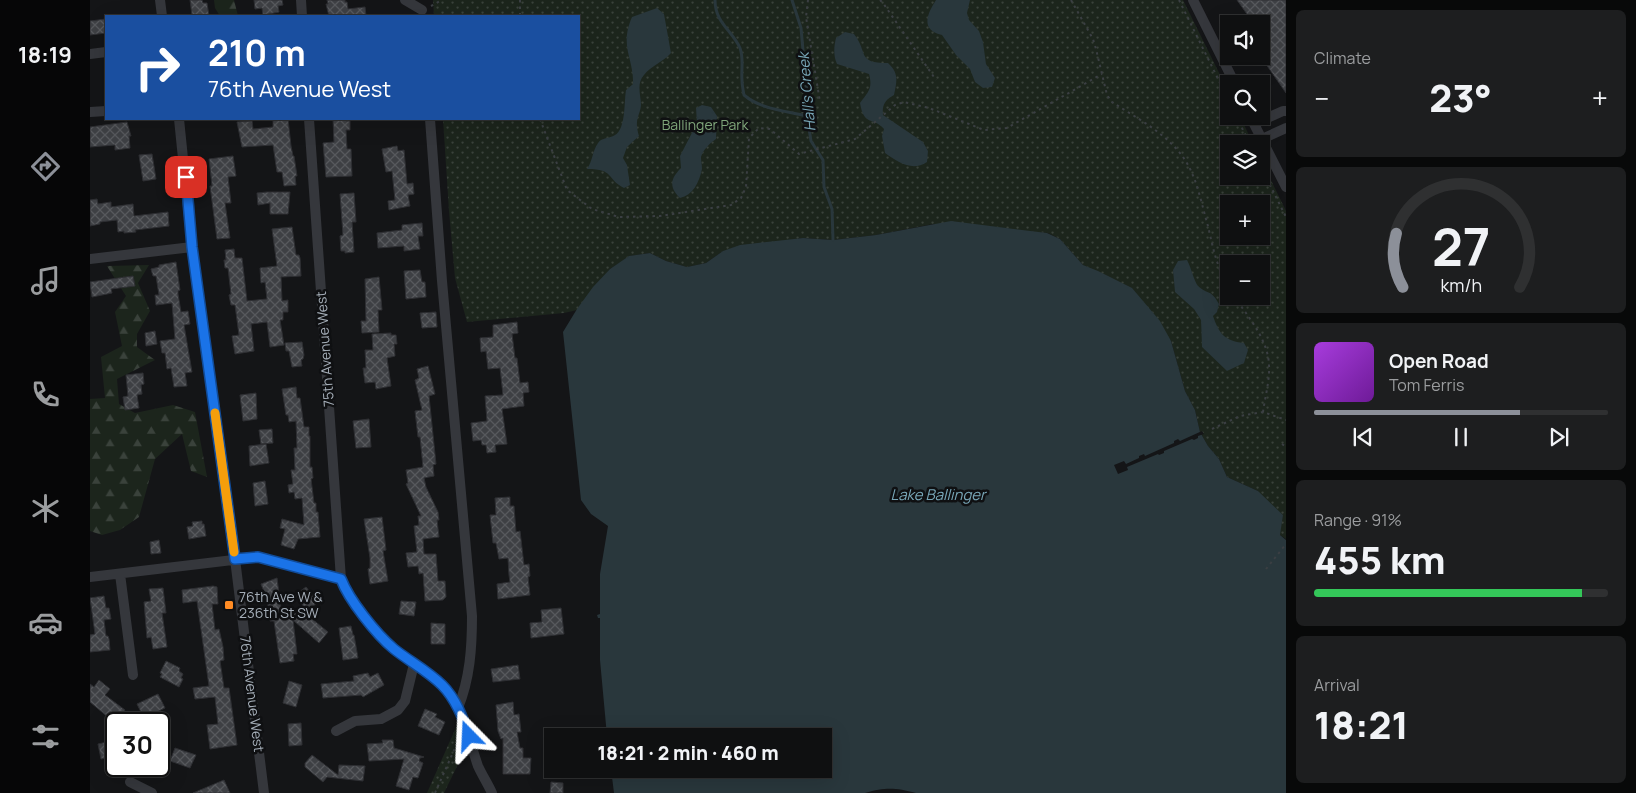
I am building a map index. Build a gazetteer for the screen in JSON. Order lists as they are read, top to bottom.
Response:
{
  "streets": {
    "street": ["75th Avenue West", "76th Avenue West"]
  },
  "water": ["Hall's Creek", "Lake Ballinger"],
  "parks": ["Ballinger Park"],
  "places": {
    "transit": ["76th Ave W & 236th St SW"]
  },
  "page": {
    "tabs": "18:19",
    "tile": [
      "Climate",
      ["Range · 91%", "455 km"],
      ["Arrival", "18:21"]
    ],
    "map_buttons": ["+", "−"],
    "turn": ["210 m", "76th Avenue West"],
    "heat": ["−", "23°", "+"],
    "song": ["Open Road", "Tom Ferris"],
    "limit": "30",
    "trip": "18:21 · 2 min · 460 m",
    "gauge": ["27", "km/h"]
  }
}
